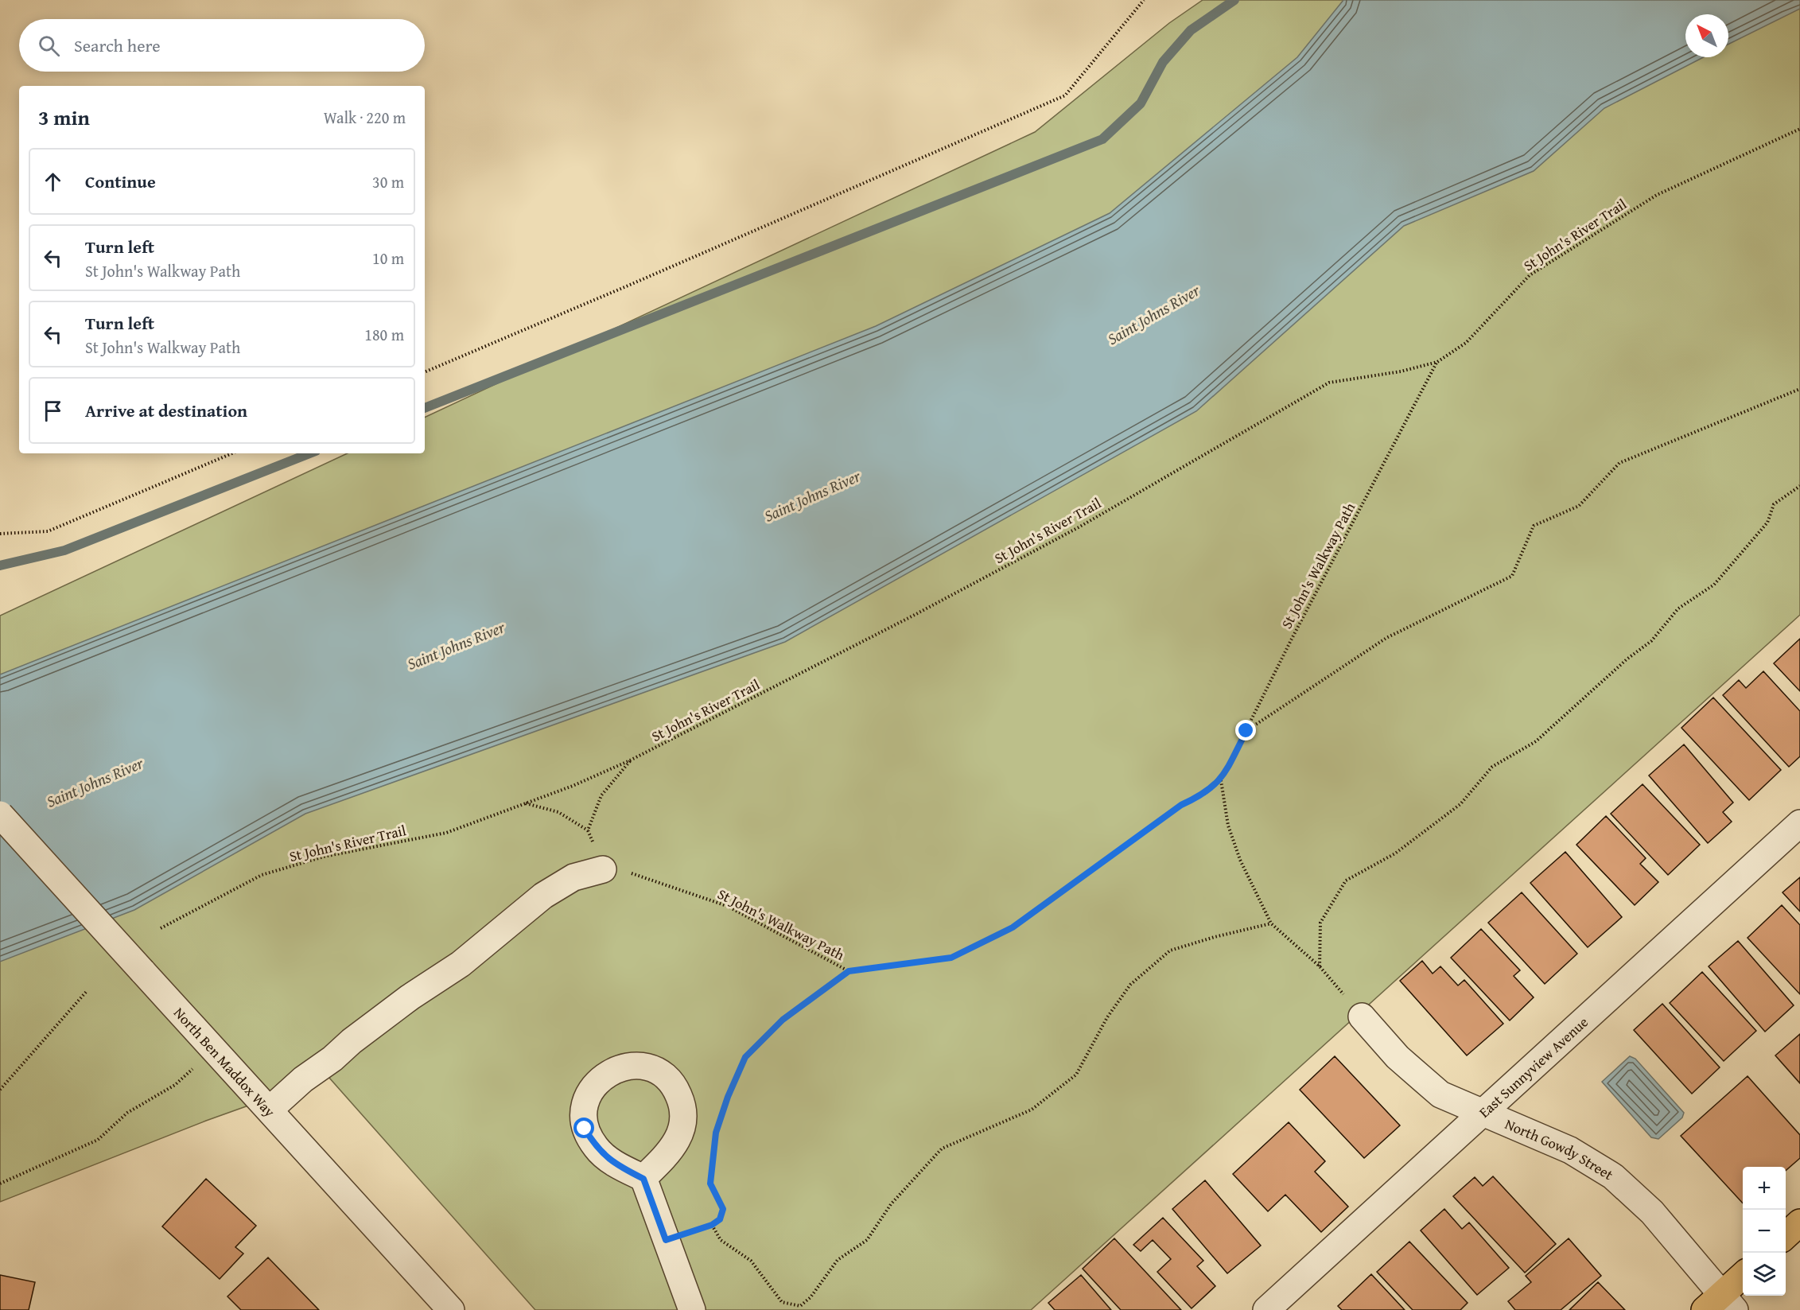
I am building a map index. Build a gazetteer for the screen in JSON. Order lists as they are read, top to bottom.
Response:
{
  "streets": {
    "street": ["North Ben Maddox Way", "East Sunnyview Avenue", "North Gowdy Street"],
    "path": ["St John's River Trail", "St John's Walkway Path"]
  },
  "crossings": [
    ["St John's River Trail", "St John's Walkway Path"],
    ["East Sunnyview Avenue", "North Gowdy Street"]
  ],
  "water": ["Saint Johns River"],
  "north": "top left",
  "page": {
    "search": "Search here",
    "heading": ["3 min", "Walk · 220 m"],
    "list": [
      ["Continue", "30 m"],
      ["Turn left", "St John's Walkway Path", "10 m"],
      ["Turn left", "St John's Walkway Path", "180 m"],
      "Arrive at destination"
    ],
    "map_buttons": ["+", "−"]
  }
}
